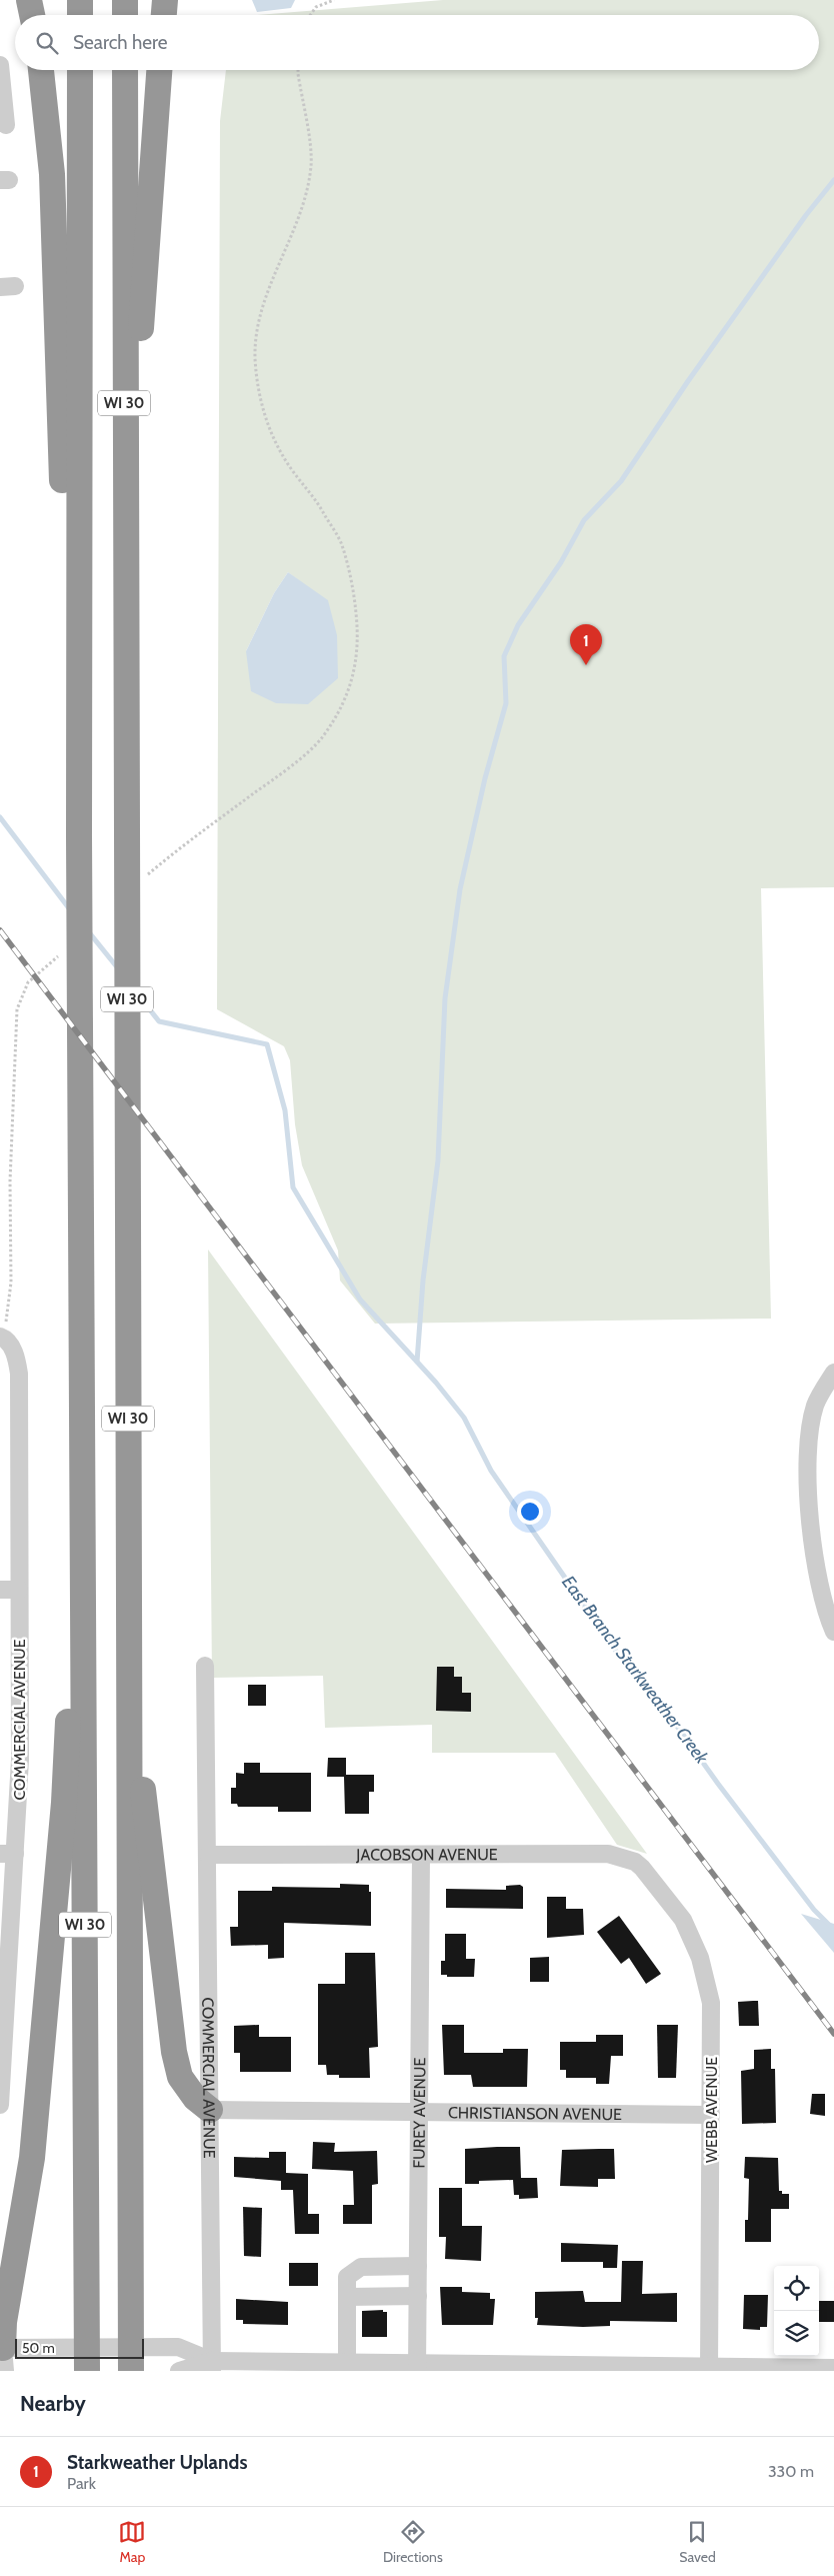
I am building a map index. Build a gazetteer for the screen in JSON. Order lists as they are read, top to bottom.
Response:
{
  "streets": {
    "highway": ["WI 30"],
    "street": [
      "COMMERCIAL AVENUE",
      "JACOBSON AVENUE",
      "WEBB AVENUE",
      "FUREY AVENUE",
      "CHRISTIANSON AVENUE"
    ]
  },
  "crossings": [
    ["COMMERCIAL AVENUE", "JACOBSON AVENUE"],
    ["COMMERCIAL AVENUE", "CHRISTIANSON AVENUE"],
    ["JACOBSON AVENUE", "WEBB AVENUE"],
    ["JACOBSON AVENUE", "FUREY AVENUE"],
    ["WEBB AVENUE", "CHRISTIANSON AVENUE"],
    ["FUREY AVENUE", "CHRISTIANSON AVENUE"]
  ],
  "water": ["East Branch Starkweather Creek"],
  "scale_bar": "50 m",
  "page": {
    "search": "Search here",
    "pins": "1",
    "scale": "50 m",
    "heading": "Nearby",
    "list": [
      {
        "mark": "1",
        "name": "Starkweather Uplands",
        "note": "Park",
        "value": "330 m"
      }
    ],
    "nav": ["Map", "Directions", "Saved"]
  }
}
